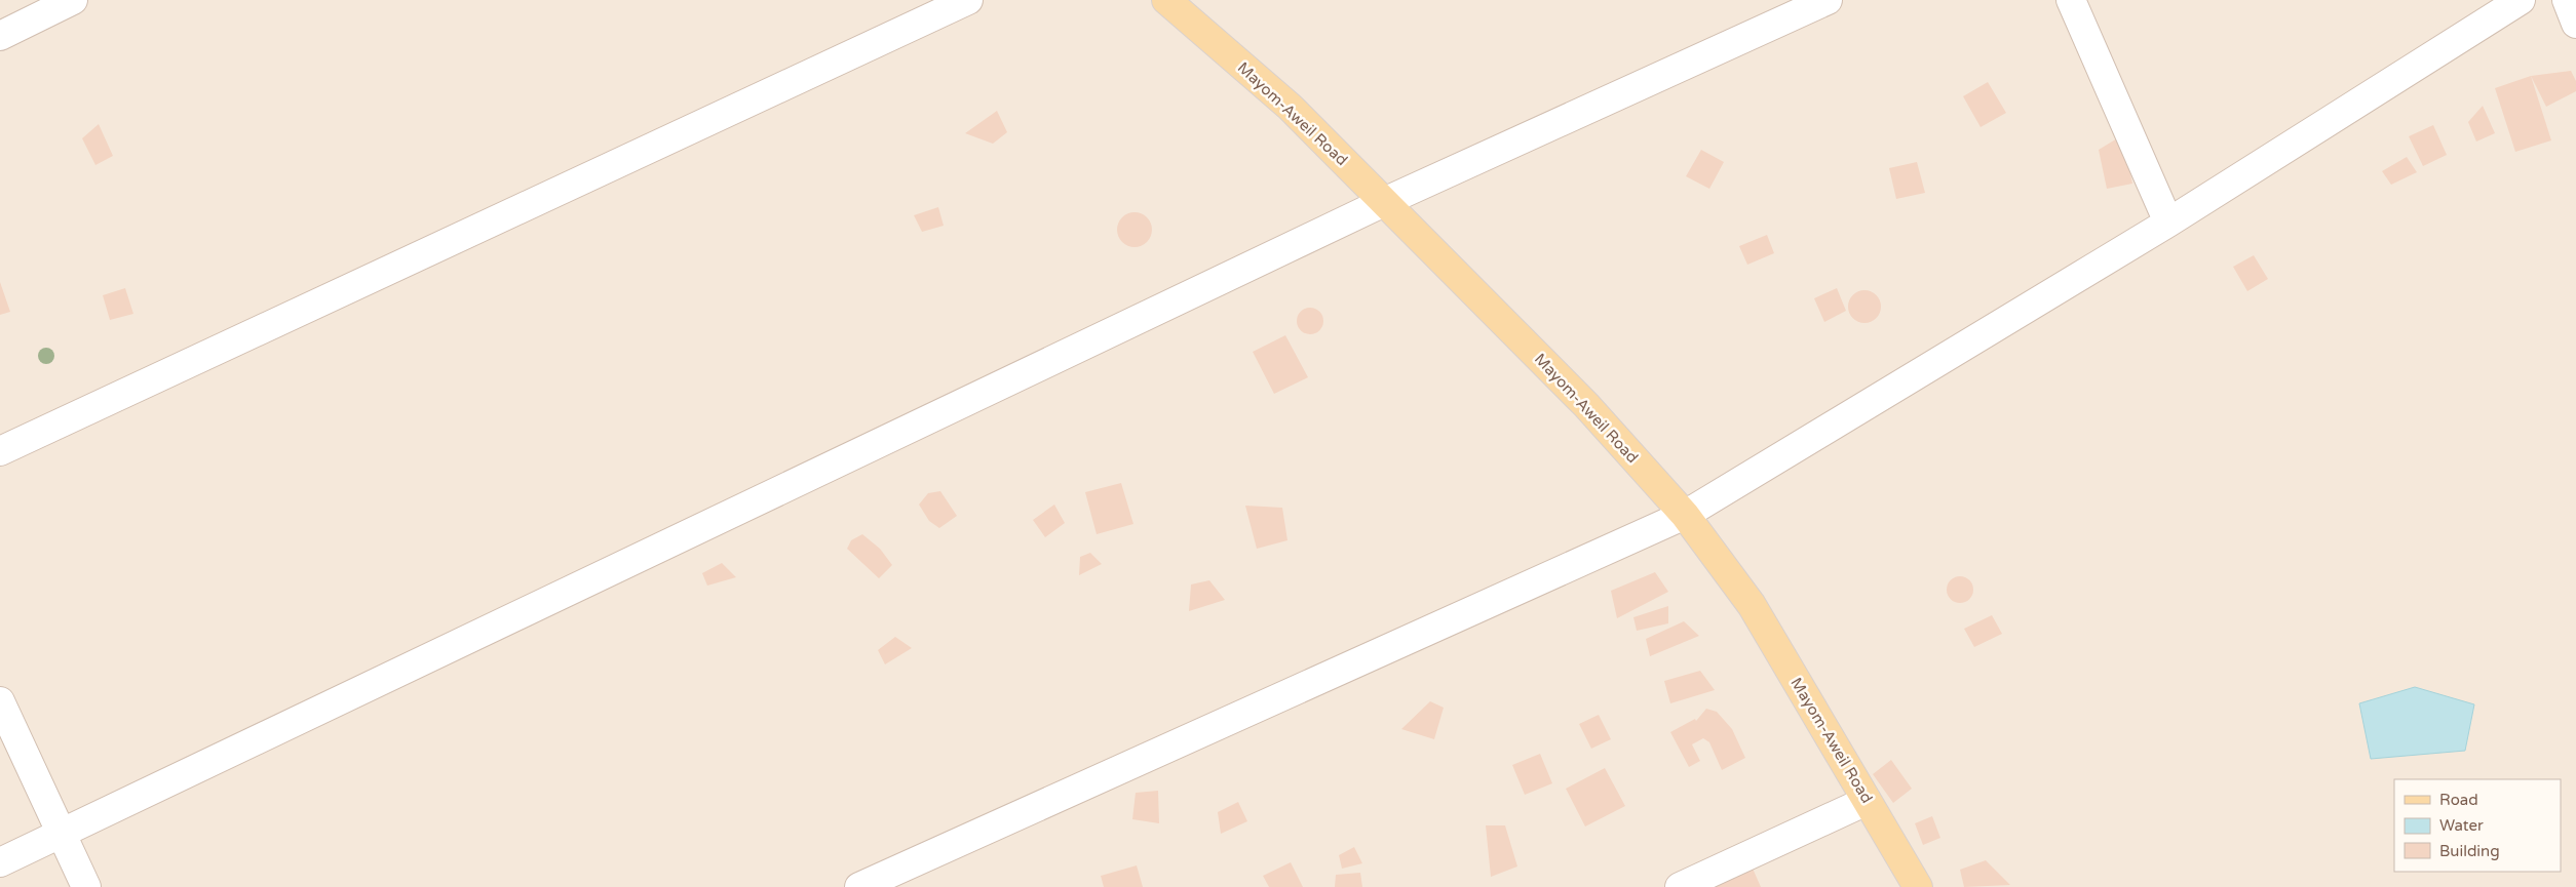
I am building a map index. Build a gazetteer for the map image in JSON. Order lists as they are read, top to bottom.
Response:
{
  "streets": {
    "main road": ["Mayom-Aweil Road"]
  },
  "legend": ["Road", "Water", "Building"]
}
